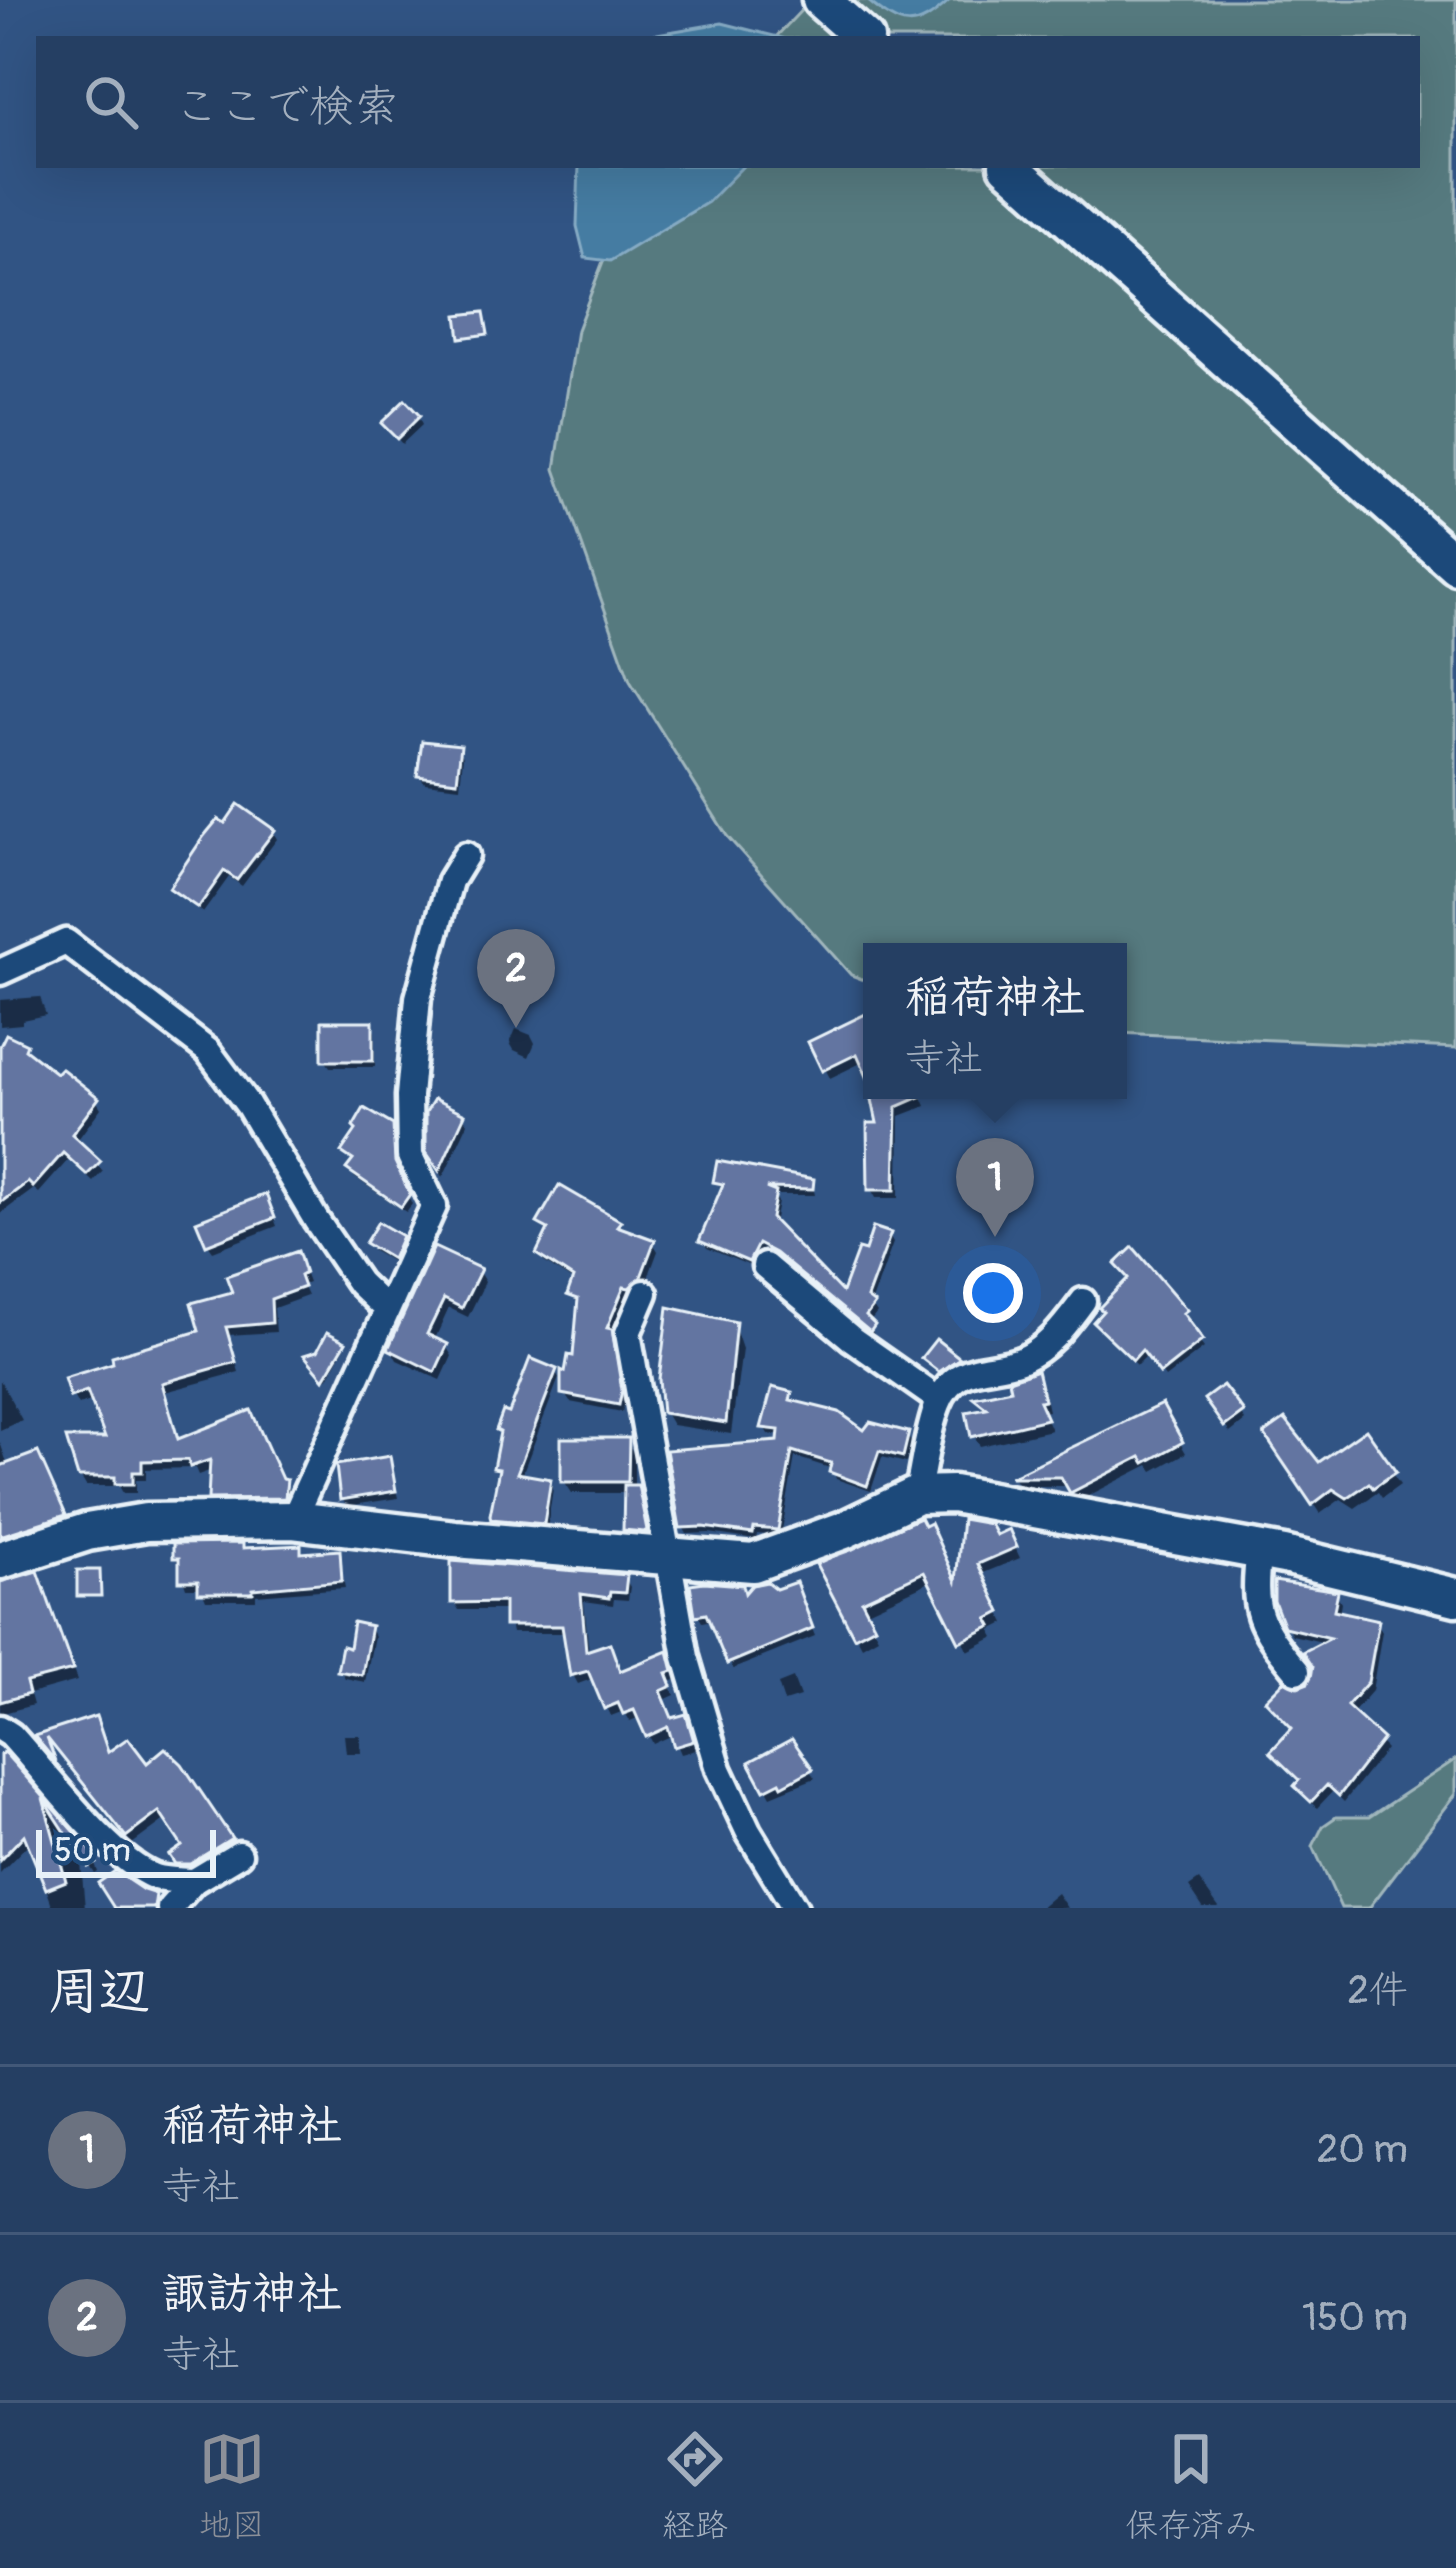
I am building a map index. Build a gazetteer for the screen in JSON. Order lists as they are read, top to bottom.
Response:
{
  "scale_bar": "50 m",
  "page": {
    "search": "ここで検索",
    "pins": ["2", "1"],
    "popup": ["稲荷神社", "寺社"],
    "scale": "50 m",
    "heading": ["周辺", "2件"],
    "list": [
      {
        "mark": "1",
        "name": "稲荷神社",
        "note": "寺社",
        "value": "20 m"
      },
      {
        "mark": "2",
        "name": "諏訪神社",
        "note": "寺社",
        "value": "150 m"
      }
    ],
    "nav": ["地図", "経路", "保存済み"]
  }
}
